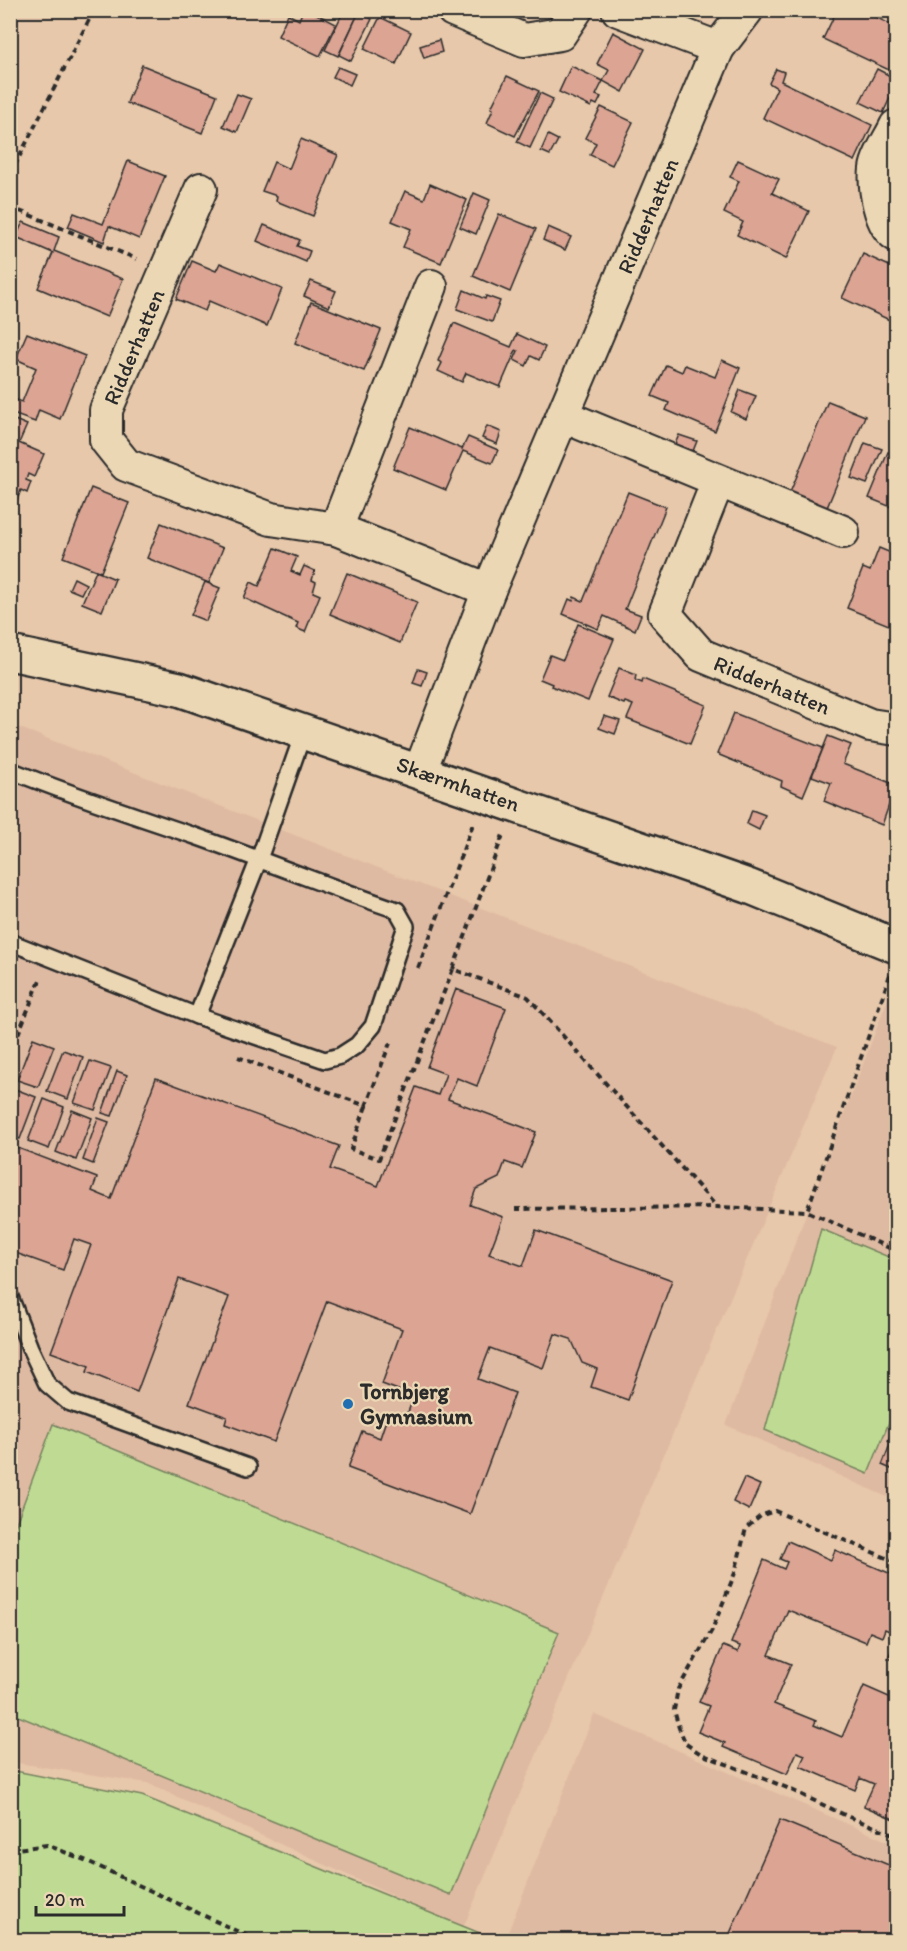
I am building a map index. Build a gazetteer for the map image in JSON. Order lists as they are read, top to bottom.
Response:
{
  "streets": {
    "street": ["Ridderhatten", "Skærmhatten"]
  },
  "crossings": [
    ["Ridderhatten", "Skærmhatten"]
  ],
  "places": ["Tornbjerg Gymnasium"],
  "scale_bar": "20 m"
}
